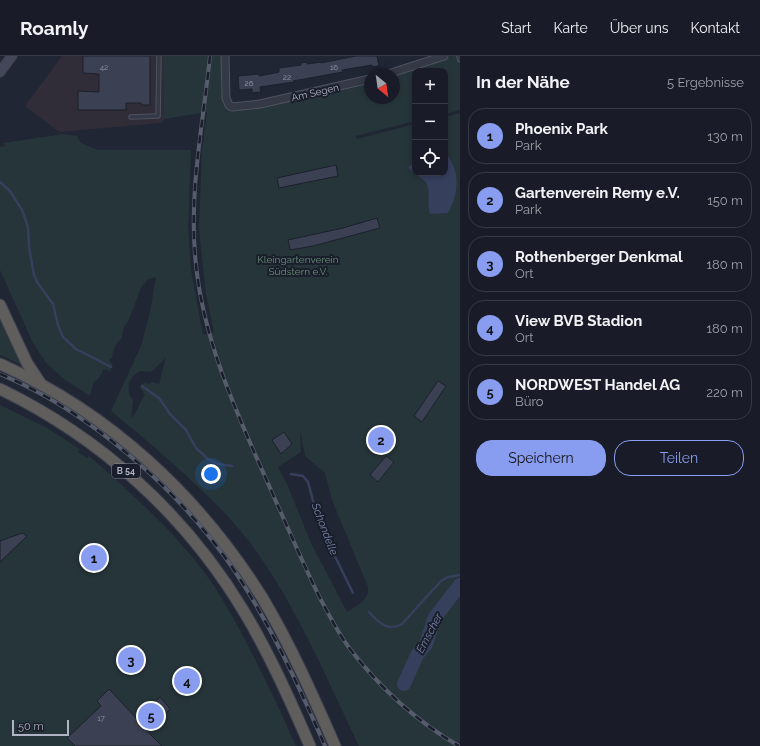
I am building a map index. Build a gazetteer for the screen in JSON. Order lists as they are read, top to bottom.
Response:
{
  "streets": {
    "highway": ["B 54"],
    "street": ["Am Segen"]
  },
  "water": ["Schondelle", "Emscher"],
  "parks": ["Kleingartenverein Südstern e.V."],
  "house_numbers": [
    "42",
    "16",
    "22",
    "26",
    "17"
  ],
  "scale_bar": "50 m",
  "north": "bottom right",
  "page": {
    "header": "Roamly",
    "nav": [
      "Start",
      "Karte",
      "Über uns",
      "Kontakt"
    ],
    "heading": ["In der Nähe", "5 Ergebnisse"],
    "map_buttons": ["+", "−"],
    "list": [
      {
        "mark": "1",
        "name": "Phoenix Park",
        "note": "Park",
        "value": "130 m"
      },
      {
        "mark": "2",
        "name": "Gartenverein Remy e.V.",
        "note": "Park",
        "value": "150 m"
      },
      {
        "mark": "3",
        "name": "Rothenberger Denkmal",
        "note": "Ort",
        "value": "180 m"
      },
      {
        "mark": "4",
        "name": "View BVB Stadion",
        "note": "Ort",
        "value": "180 m"
      },
      {
        "mark": "5",
        "name": "NORDWEST Handel AG",
        "note": "Büro",
        "value": "220 m"
      }
    ],
    "pins": [
      "2",
      "1",
      "3",
      "4",
      "5"
    ],
    "buttons": ["Speichern", "Teilen"],
    "scale": "50 m"
  }
}
